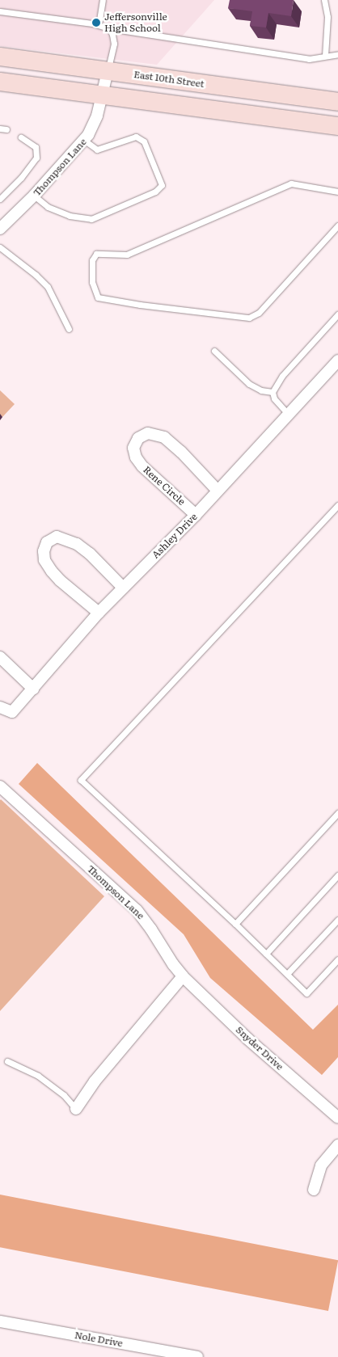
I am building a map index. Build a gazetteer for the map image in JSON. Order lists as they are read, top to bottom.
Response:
{
  "streets": {
    "main road": ["East 10th Street"],
    "street": [
      "Thompson Lane",
      "Rene Circle",
      "Ashley Drive",
      "Snyder Drive",
      "Nole Drive"
    ]
  },
  "crossings": [
    ["East 10th Street", "Thompson Lane"],
    ["Thompson Lane", "Snyder Drive"],
    ["Rene Circle", "Ashley Drive"]
  ],
  "places": ["Jeffersonville High School"]
}
